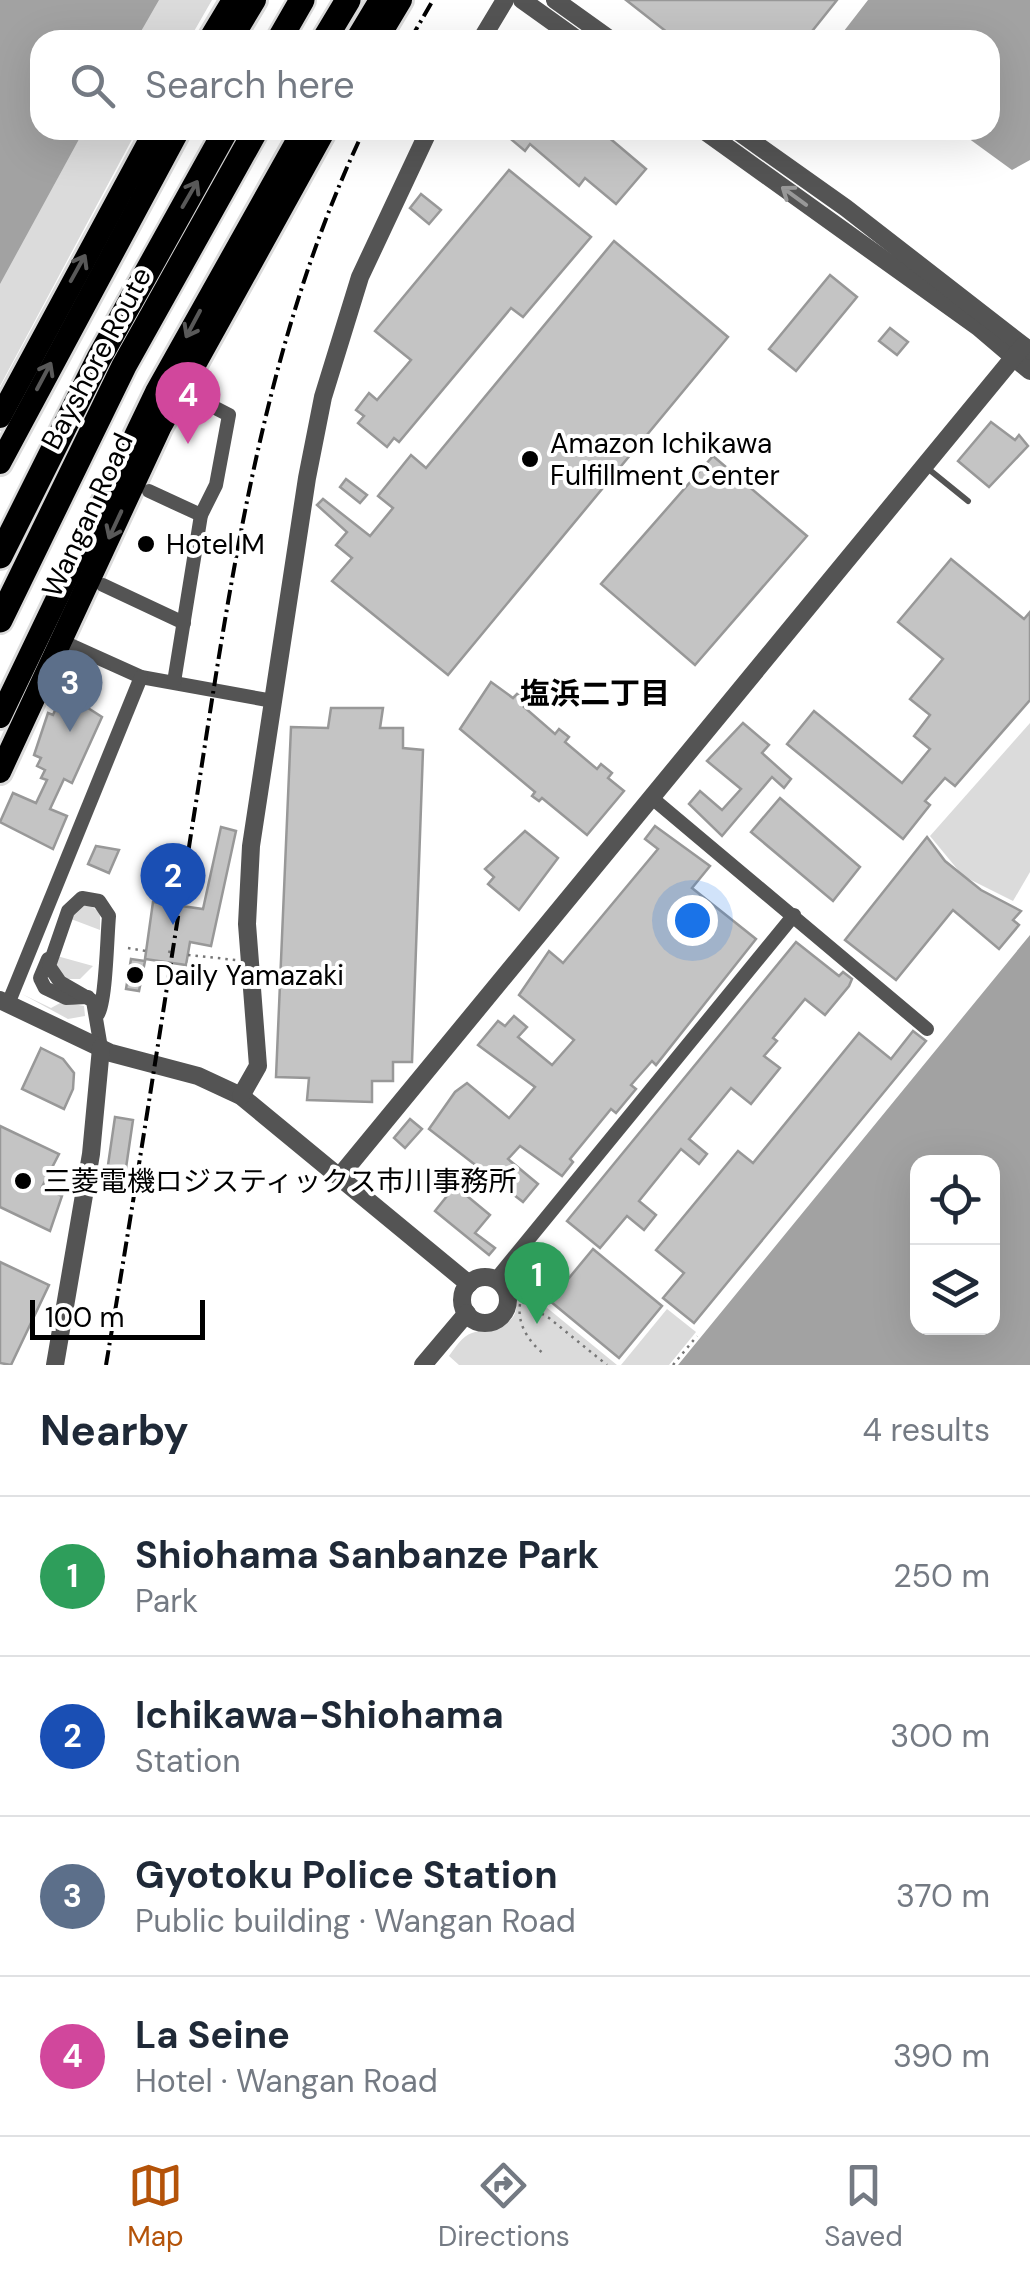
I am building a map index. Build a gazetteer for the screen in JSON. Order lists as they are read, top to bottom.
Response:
{
  "streets": {
    "highway": ["Bayshore Route", "Wangan Road"]
  },
  "districts": ["塩浜二丁目"],
  "places": [
    "Amazon Ichikawa Fulfillment Center",
    "Hotel M",
    "Daily Yamazaki",
    "三菱電機ロジスティックス市川事務所"
  ],
  "scale_bar": "100 m",
  "page": {
    "search": "Search here",
    "pins": [
      "4",
      "3",
      "2",
      "1"
    ],
    "scale": "100 m",
    "heading": ["Nearby", "4 results"],
    "list": [
      {
        "mark": "1",
        "name": "Shiohama Sanbanze Park",
        "note": "Park",
        "value": "250 m"
      },
      {
        "mark": "2",
        "name": "Ichikawa-Shiohama",
        "note": "Station",
        "value": "300 m"
      },
      {
        "mark": "3",
        "name": "Gyotoku Police Station",
        "note": "Public building · Wangan Road",
        "value": "370 m"
      },
      {
        "mark": "4",
        "name": "La Seine",
        "note": "Hotel · Wangan Road",
        "value": "390 m"
      }
    ],
    "nav": ["Map", "Directions", "Saved"]
  }
}
